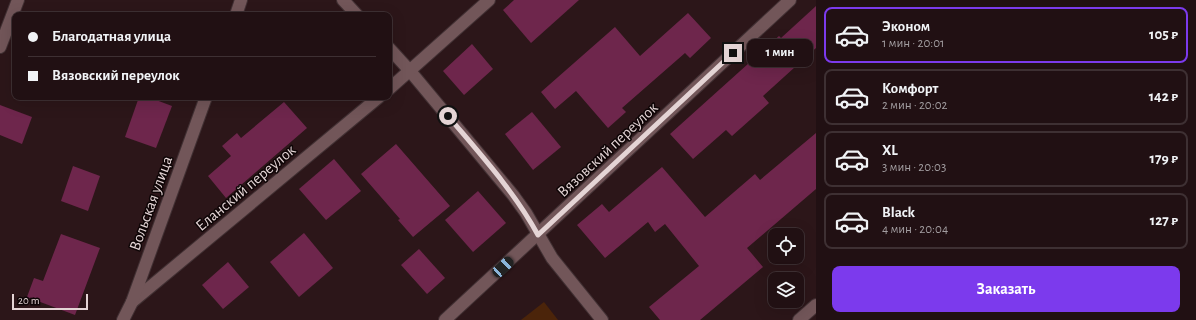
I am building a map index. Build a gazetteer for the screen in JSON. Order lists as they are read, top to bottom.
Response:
{
  "streets": {
    "street": ["Вязовский переулок", "Еланский переулок", "Вольская улица"]
  },
  "crossings": [
    ["Еланский переулок", "Вольская улица"]
  ],
  "scale_bar": "20 m",
  "page": {
    "list": [
      {
        "name": "Эконом",
        "note": "1 мин · 20:01",
        "value": "105 ₽"
      },
      {
        "name": "Комфорт",
        "note": "2 мин · 20:02",
        "value": "142 ₽"
      },
      {
        "name": "XL",
        "note": "3 мин · 20:03",
        "value": "179 ₽"
      },
      {
        "name": "Black",
        "note": "4 мин · 20:04",
        "value": "127 ₽"
      }
    ],
    "banner": ["Благодатная улица", "Вязовский переулок"],
    "bubble": "1 мин",
    "buttons": "Заказать",
    "scale": "20 m"
  }
}
